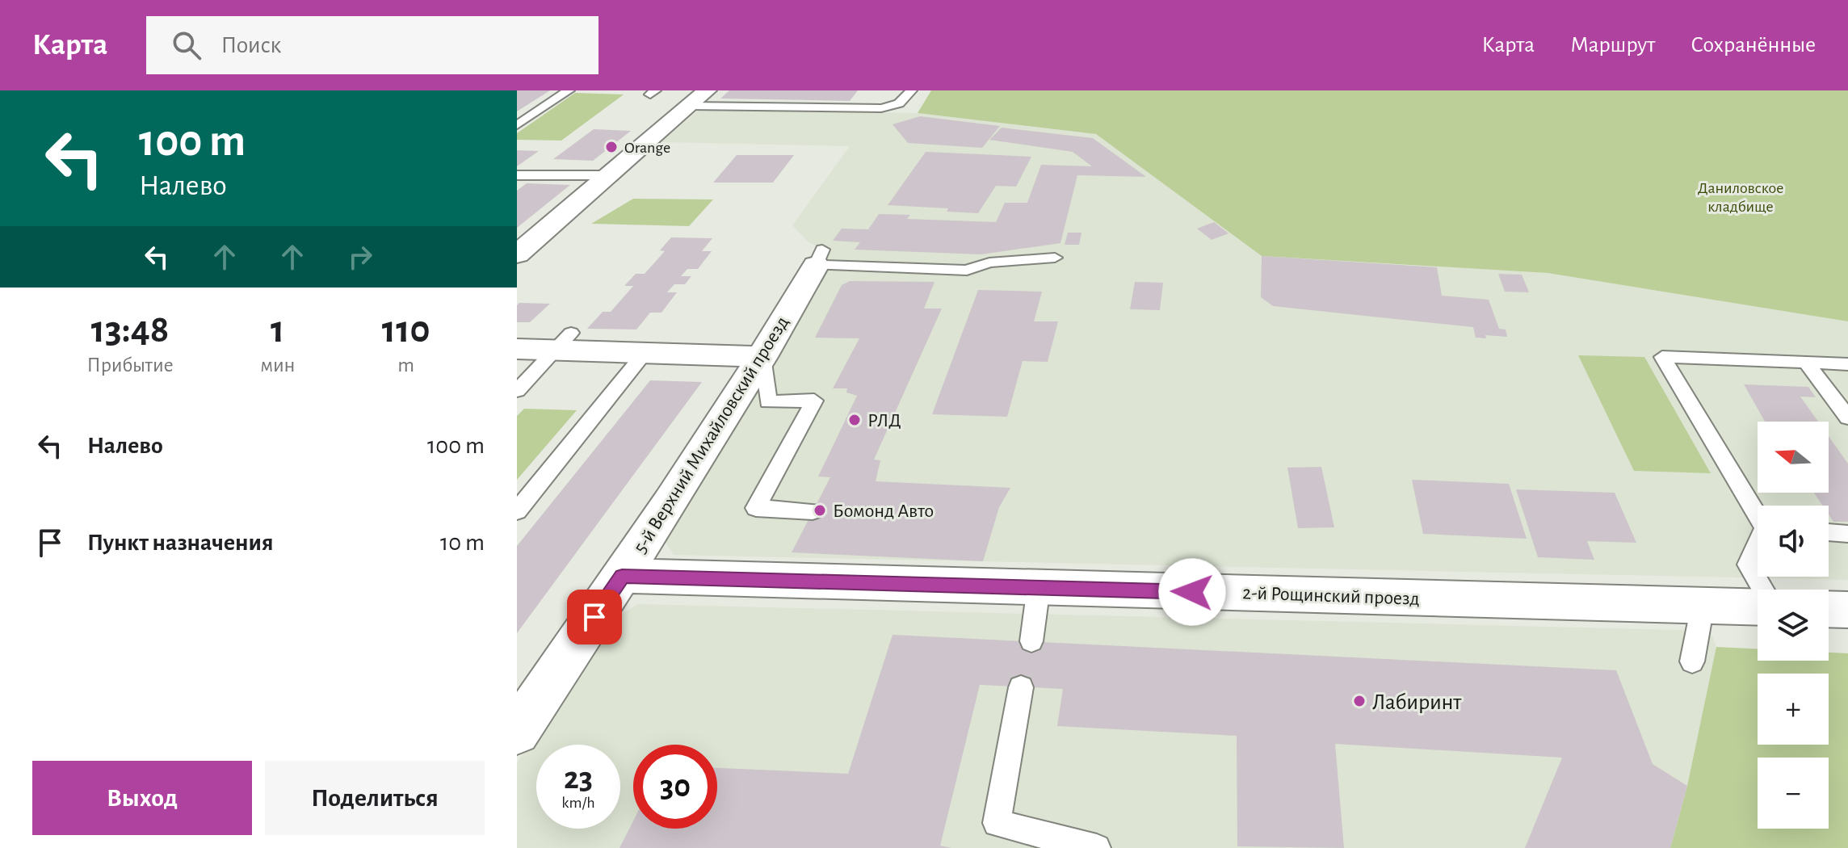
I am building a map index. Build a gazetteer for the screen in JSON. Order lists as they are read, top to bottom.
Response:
{
  "streets": {
    "street": ["5-й Верхний Михайловский проезд", "2-й Рощинский проезд"]
  },
  "crossings": [
    ["5-й Верхний Михайловский проезд", "2-й Рощинский проезд"]
  ],
  "parks": ["Даниловское кладбище"],
  "places": [
    "Orange",
    "РЛД",
    "Бомонд Авто",
    "Лабиринт"
  ],
  "north": "left",
  "page": {
    "header": "Карта",
    "search": "Поиск",
    "nav": ["Карта", "Маршрут", "Сохранённые"],
    "turn": ["100 m", "Налево"],
    "eta": [
      "13:48",
      "Прибытие",
      "1",
      "мин",
      "110",
      "m"
    ],
    "list": [
      {
        "name": "Налево",
        "value": "100 m"
      },
      {
        "name": "Пункт назначения",
        "value": "10 m"
      }
    ],
    "map_buttons": ["+", "−"],
    "speed": "23 km/h",
    "limit": "30",
    "buttons": ["Выход", "Поделиться"]
  }
}
